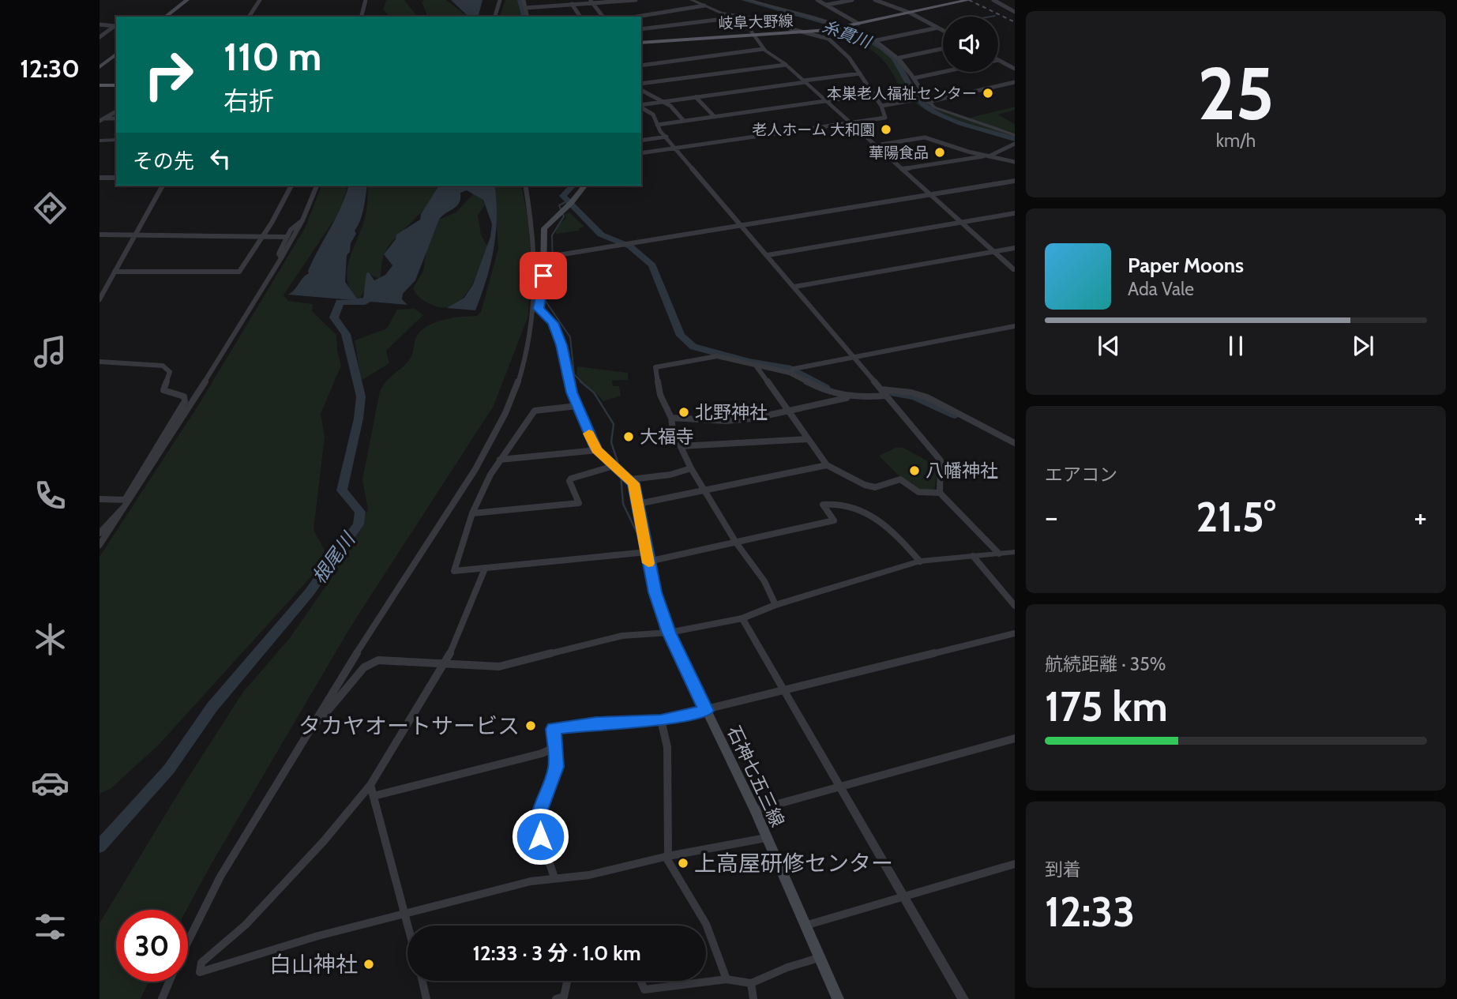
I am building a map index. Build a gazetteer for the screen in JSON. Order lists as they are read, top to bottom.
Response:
{
  "streets": {
    "main road": ["岐阜大野線", "石神七五三線"]
  },
  "water": ["糸貫川", "根尾川"],
  "places": [
    "本巣老人福祉センター",
    "老人ホーム 大和園",
    "華陽食品",
    "北野神社",
    "大福寺",
    "八幡神社",
    "タカヤオートサービス",
    "上高屋研修センター",
    "白山神社"
  ],
  "page": {
    "tabs": "12:30",
    "tile": [
      ["25", "km/h"],
      "エアコン",
      ["航続距離 · 35%", "175 km"],
      ["到着", "12:33"]
    ],
    "turn": ["110 m", "右折"],
    "then": "その先",
    "song": ["Paper Moons", "Ada Vale"],
    "heat": ["−", "21.5°", "+"],
    "limit": "30",
    "trip": "12:33 · 3 分 · 1.0 km"
  }
}
